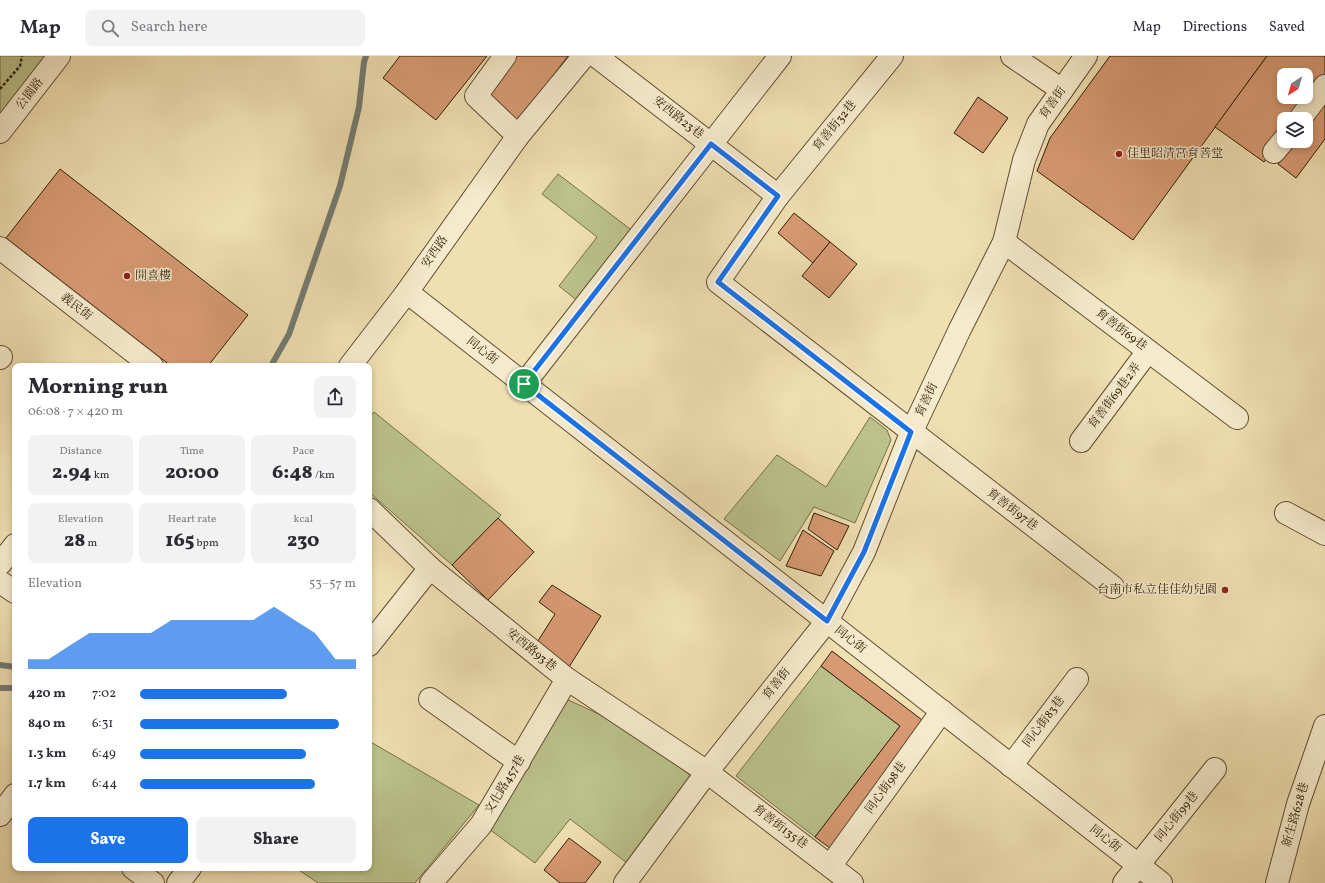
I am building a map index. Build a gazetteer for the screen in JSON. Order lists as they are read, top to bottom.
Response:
{
  "streets": {
    "street": [
      "公園路",
      "育善街",
      "安西路23巷",
      "育善街32巷",
      "安西路",
      "義民街",
      "育善街69巷",
      "同心街",
      "育善街69巷2弄",
      "育善街97巷",
      "安西路93巷",
      "同心街83巷",
      "文化路457巷",
      "同心街98巷",
      "新生路628巷",
      "同心街99巷",
      "育善街135巷"
    ]
  },
  "crossings": [
    ["育善街", "育善街32巷"],
    ["育善街", "育善街69巷"],
    ["育善街", "同心街"],
    ["育善街", "育善街97巷"],
    ["育善街", "安西路93巷"],
    ["育善街", "育善街135巷"],
    ["安西路23巷", "育善街32巷"],
    ["育善街32巷", "育善街97巷"],
    ["安西路", "同心街"],
    ["育善街69巷", "育善街69巷2弄"],
    ["同心街", "同心街83巷"],
    ["同心街", "同心街98巷"],
    ["同心街", "同心街99巷"],
    ["安西路93巷", "文化路457巷"],
    ["安西路93巷", "育善街135巷"],
    ["同心街98巷", "育善街135巷"]
  ],
  "places": ["佳里昭清宮育善堂", "開喜樓", "台南市私立佳佳幼兒園"],
  "north": "bottom left",
  "page": {
    "header": "Map",
    "search": "Search here",
    "nav": ["Map", "Directions", "Saved"],
    "heading": ["Morning run", "06:08 · 7 × 420 m"],
    "stats": [
      ["Distance", "2.94 km"],
      ["Time", "20:00"],
      ["Pace", "6:48 /km"],
      ["Elevation", "28 m"],
      ["Heart rate", "165 bpm"],
      ["kcal", "230"]
    ],
    "chart": ["Elevation", "53–57 m"],
    "list": [
      {
        "name": "420 m",
        "note": "7:02"
      },
      {
        "name": "840 m",
        "note": "6:31"
      },
      {
        "name": "1.3 km",
        "note": "6:49"
      },
      {
        "name": "1.7 km",
        "note": "6:44"
      }
    ],
    "buttons": ["Save", "Share"]
  }
}
